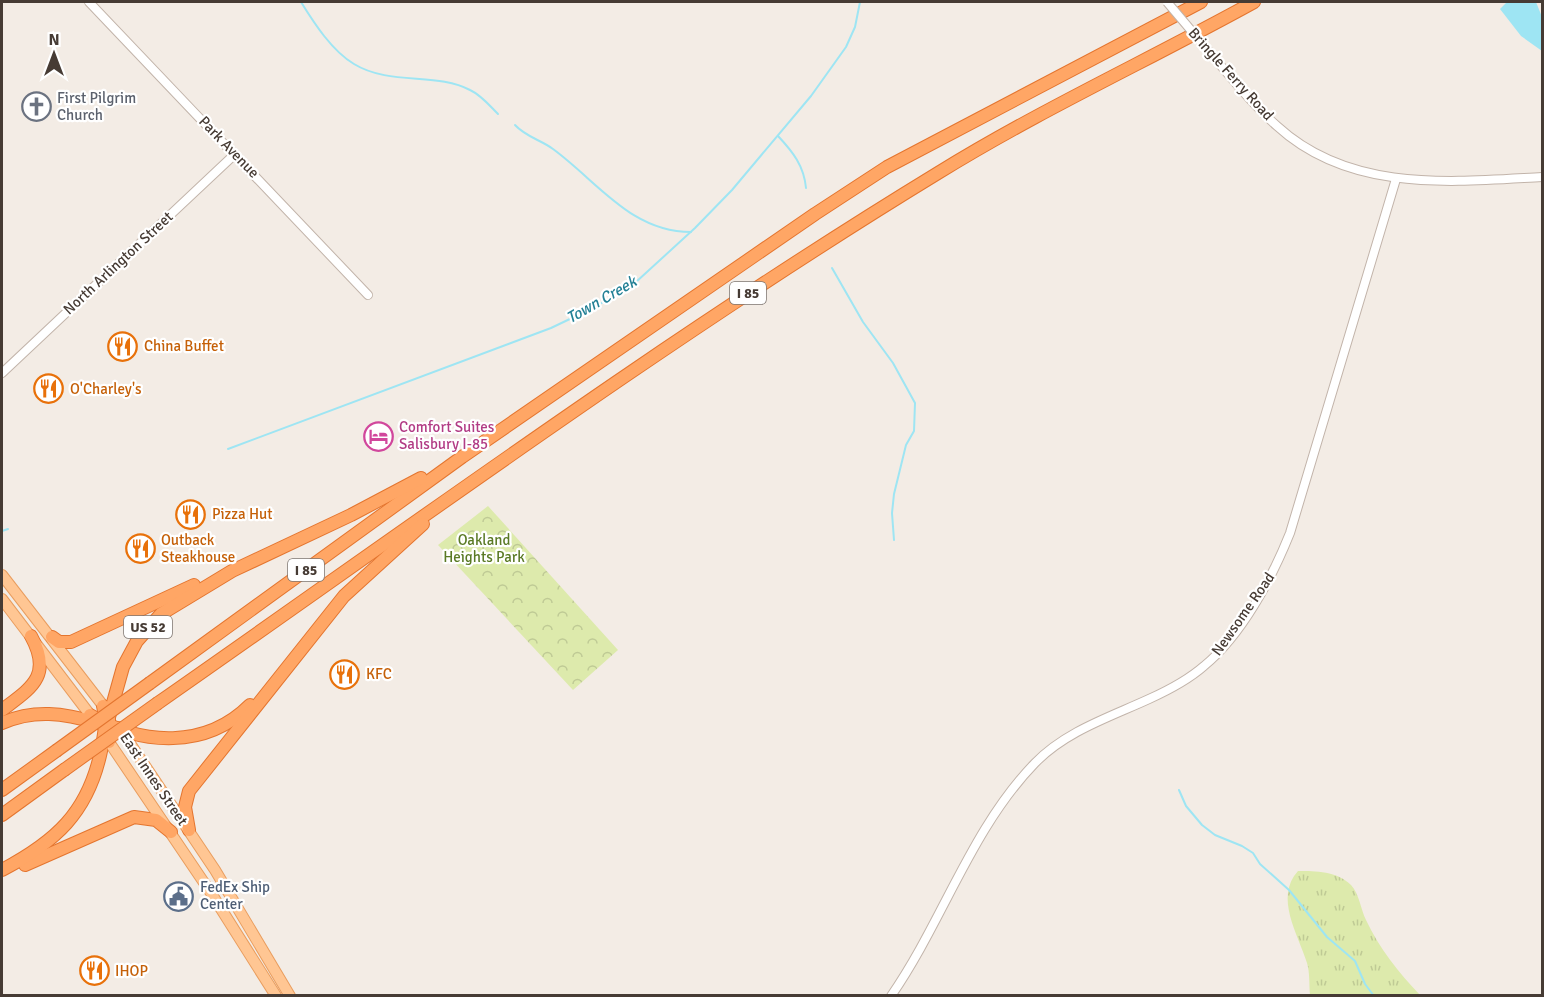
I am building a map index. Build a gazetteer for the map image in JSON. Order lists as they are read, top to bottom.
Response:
{
  "streets": {
    "highway": ["I 85", "US 52"],
    "main road": ["East Innes Street"],
    "street": [
      "Bringle Ferry Road",
      "Park Avenue",
      "North Arlington Street",
      "Newsome Road"
    ]
  },
  "crossings": [
    ["Bringle Ferry Road", "Newsome Road"],
    ["Park Avenue", "North Arlington Street"],
    ["I 85", "US 52"],
    ["US 52", "East Innes Street"]
  ],
  "water": ["Town Creek"],
  "parks": ["Oakland Heights Park"],
  "places": {
    "church": ["First Pilgrim Church"],
    "restaurant": [
      "China Buffet",
      "O'Charley's",
      "Pizza Hut",
      "Outback Steakhouse",
      "KFC",
      "IHOP"
    ],
    "hotel": ["Comfort Suites Salisbury I-85"],
    "public building": ["FedEx Ship Center"]
  },
  "north": "top"
}
